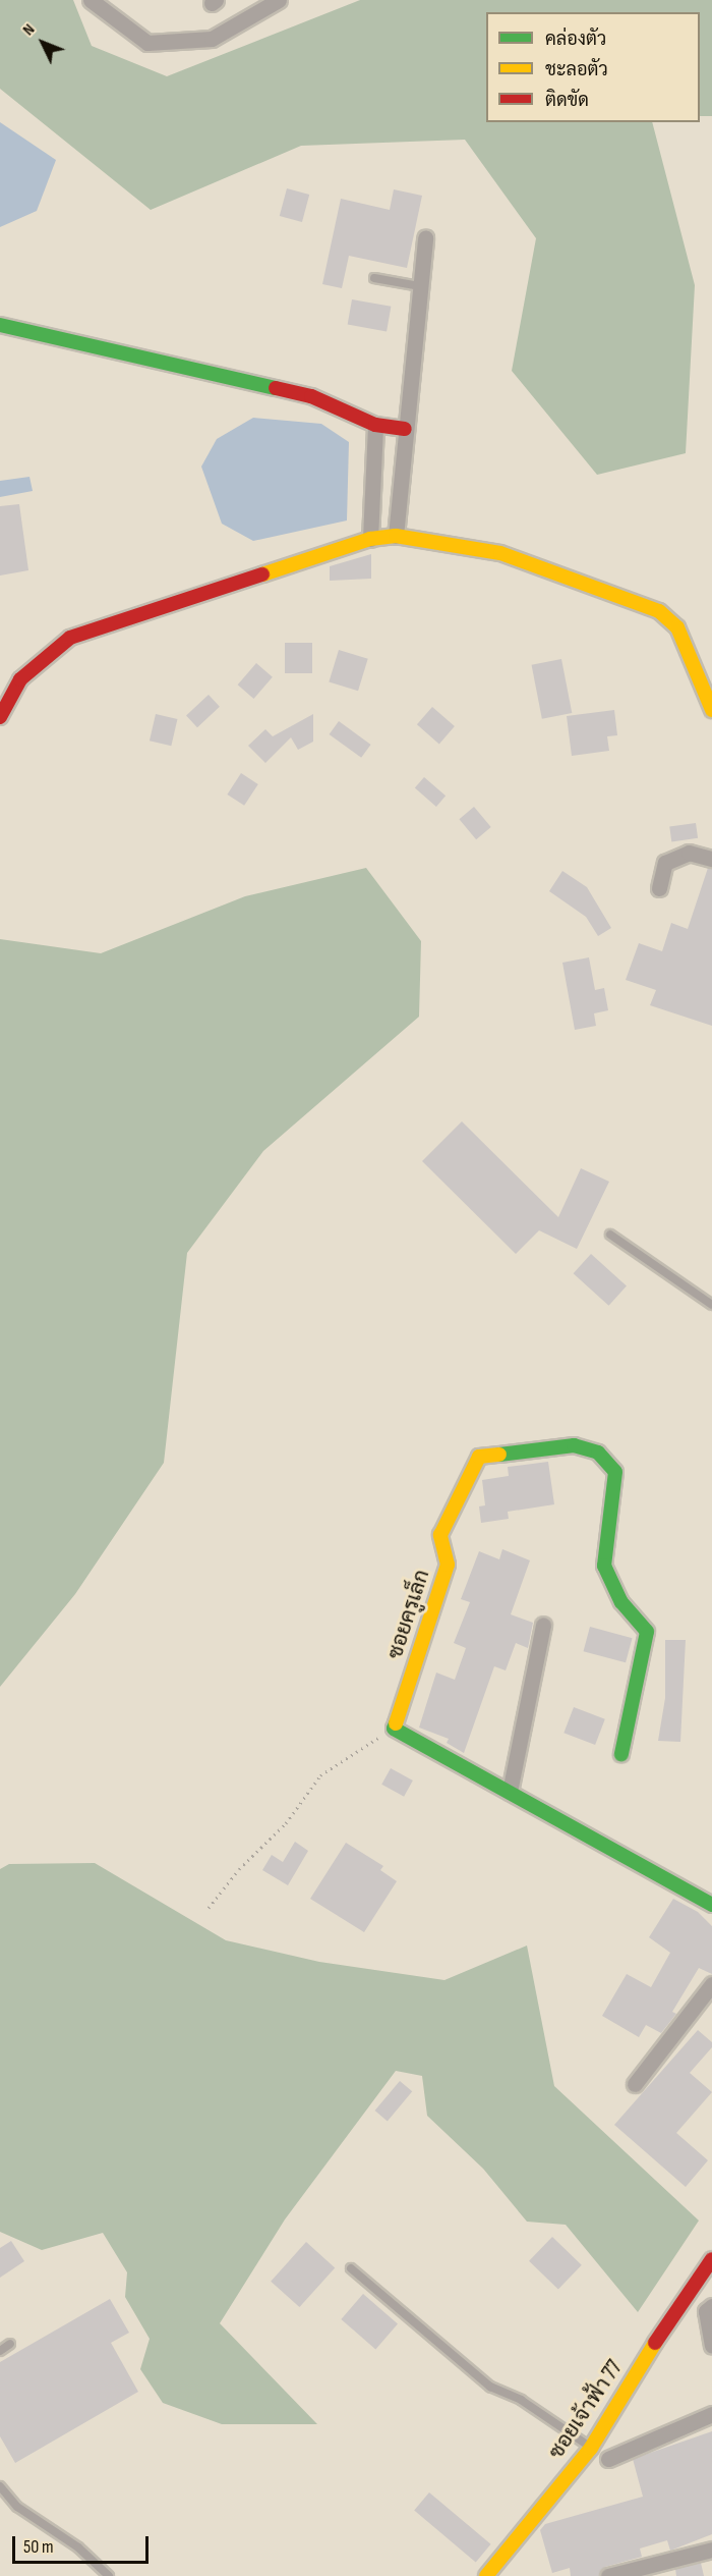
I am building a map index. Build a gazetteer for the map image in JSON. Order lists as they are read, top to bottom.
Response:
{
  "streets": {
    "street": ["ซอยครูเล็ก", "ซอยเจ้าฟ้า 77"]
  },
  "legend": ["คล่องตัว", "ชะลอตัว", "ติดขัด"],
  "scale_bar": "50 m",
  "north": "top left"
}
